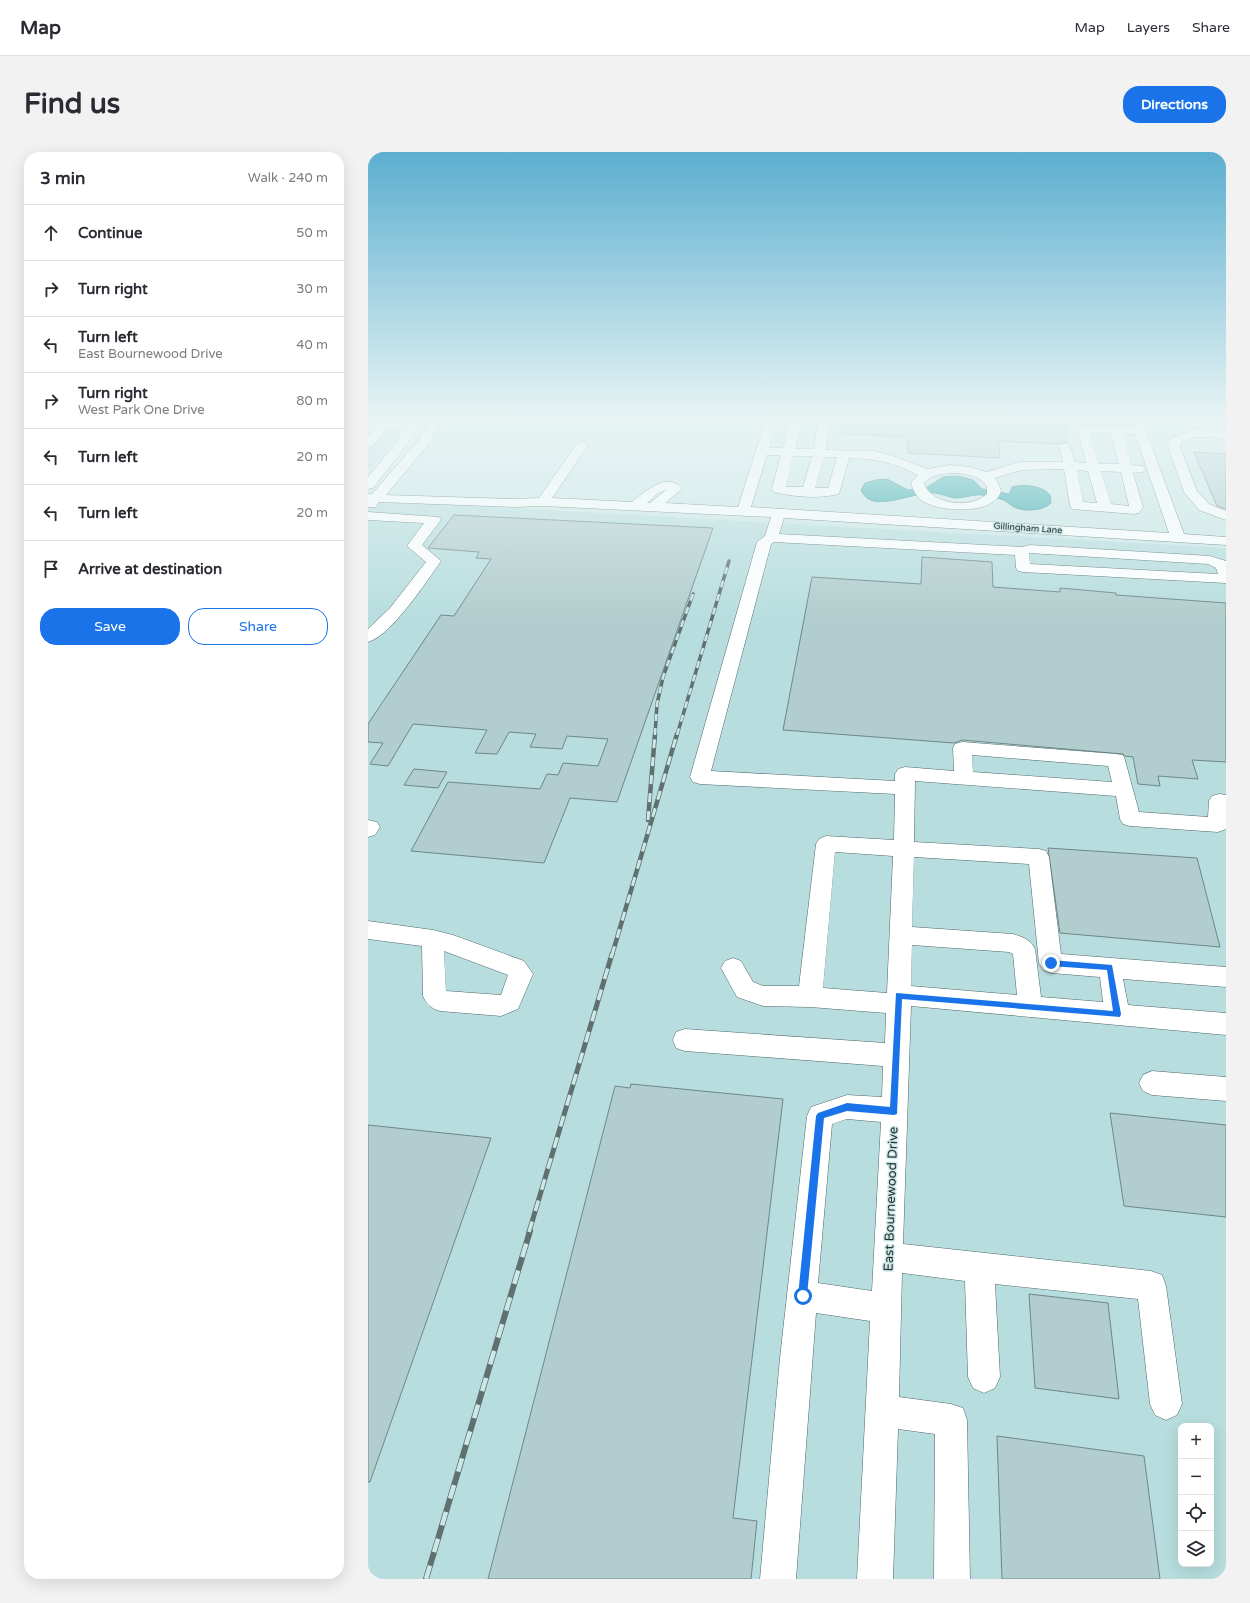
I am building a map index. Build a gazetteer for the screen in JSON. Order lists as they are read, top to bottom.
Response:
{
  "streets": {
    "street": ["Gillingham Lane", "East Bournewood Drive"]
  },
  "page": {
    "header": "Map",
    "nav": ["Map", "Layers", "Share"],
    "buttons": [
      "Directions",
      ["Save", "Share"]
    ],
    "title": "Find us",
    "heading": ["3 min", "Walk · 240 m"],
    "list": [
      ["Continue", "50 m"],
      ["Turn right", "30 m"],
      ["Turn left", "East Bournewood Drive", "40 m"],
      ["Turn right", "West Park One Drive", "80 m"],
      ["Turn left", "20 m"],
      ["Turn left", "20 m"],
      "Arrive at destination"
    ],
    "map_buttons": ["+", "−"]
  }
}
